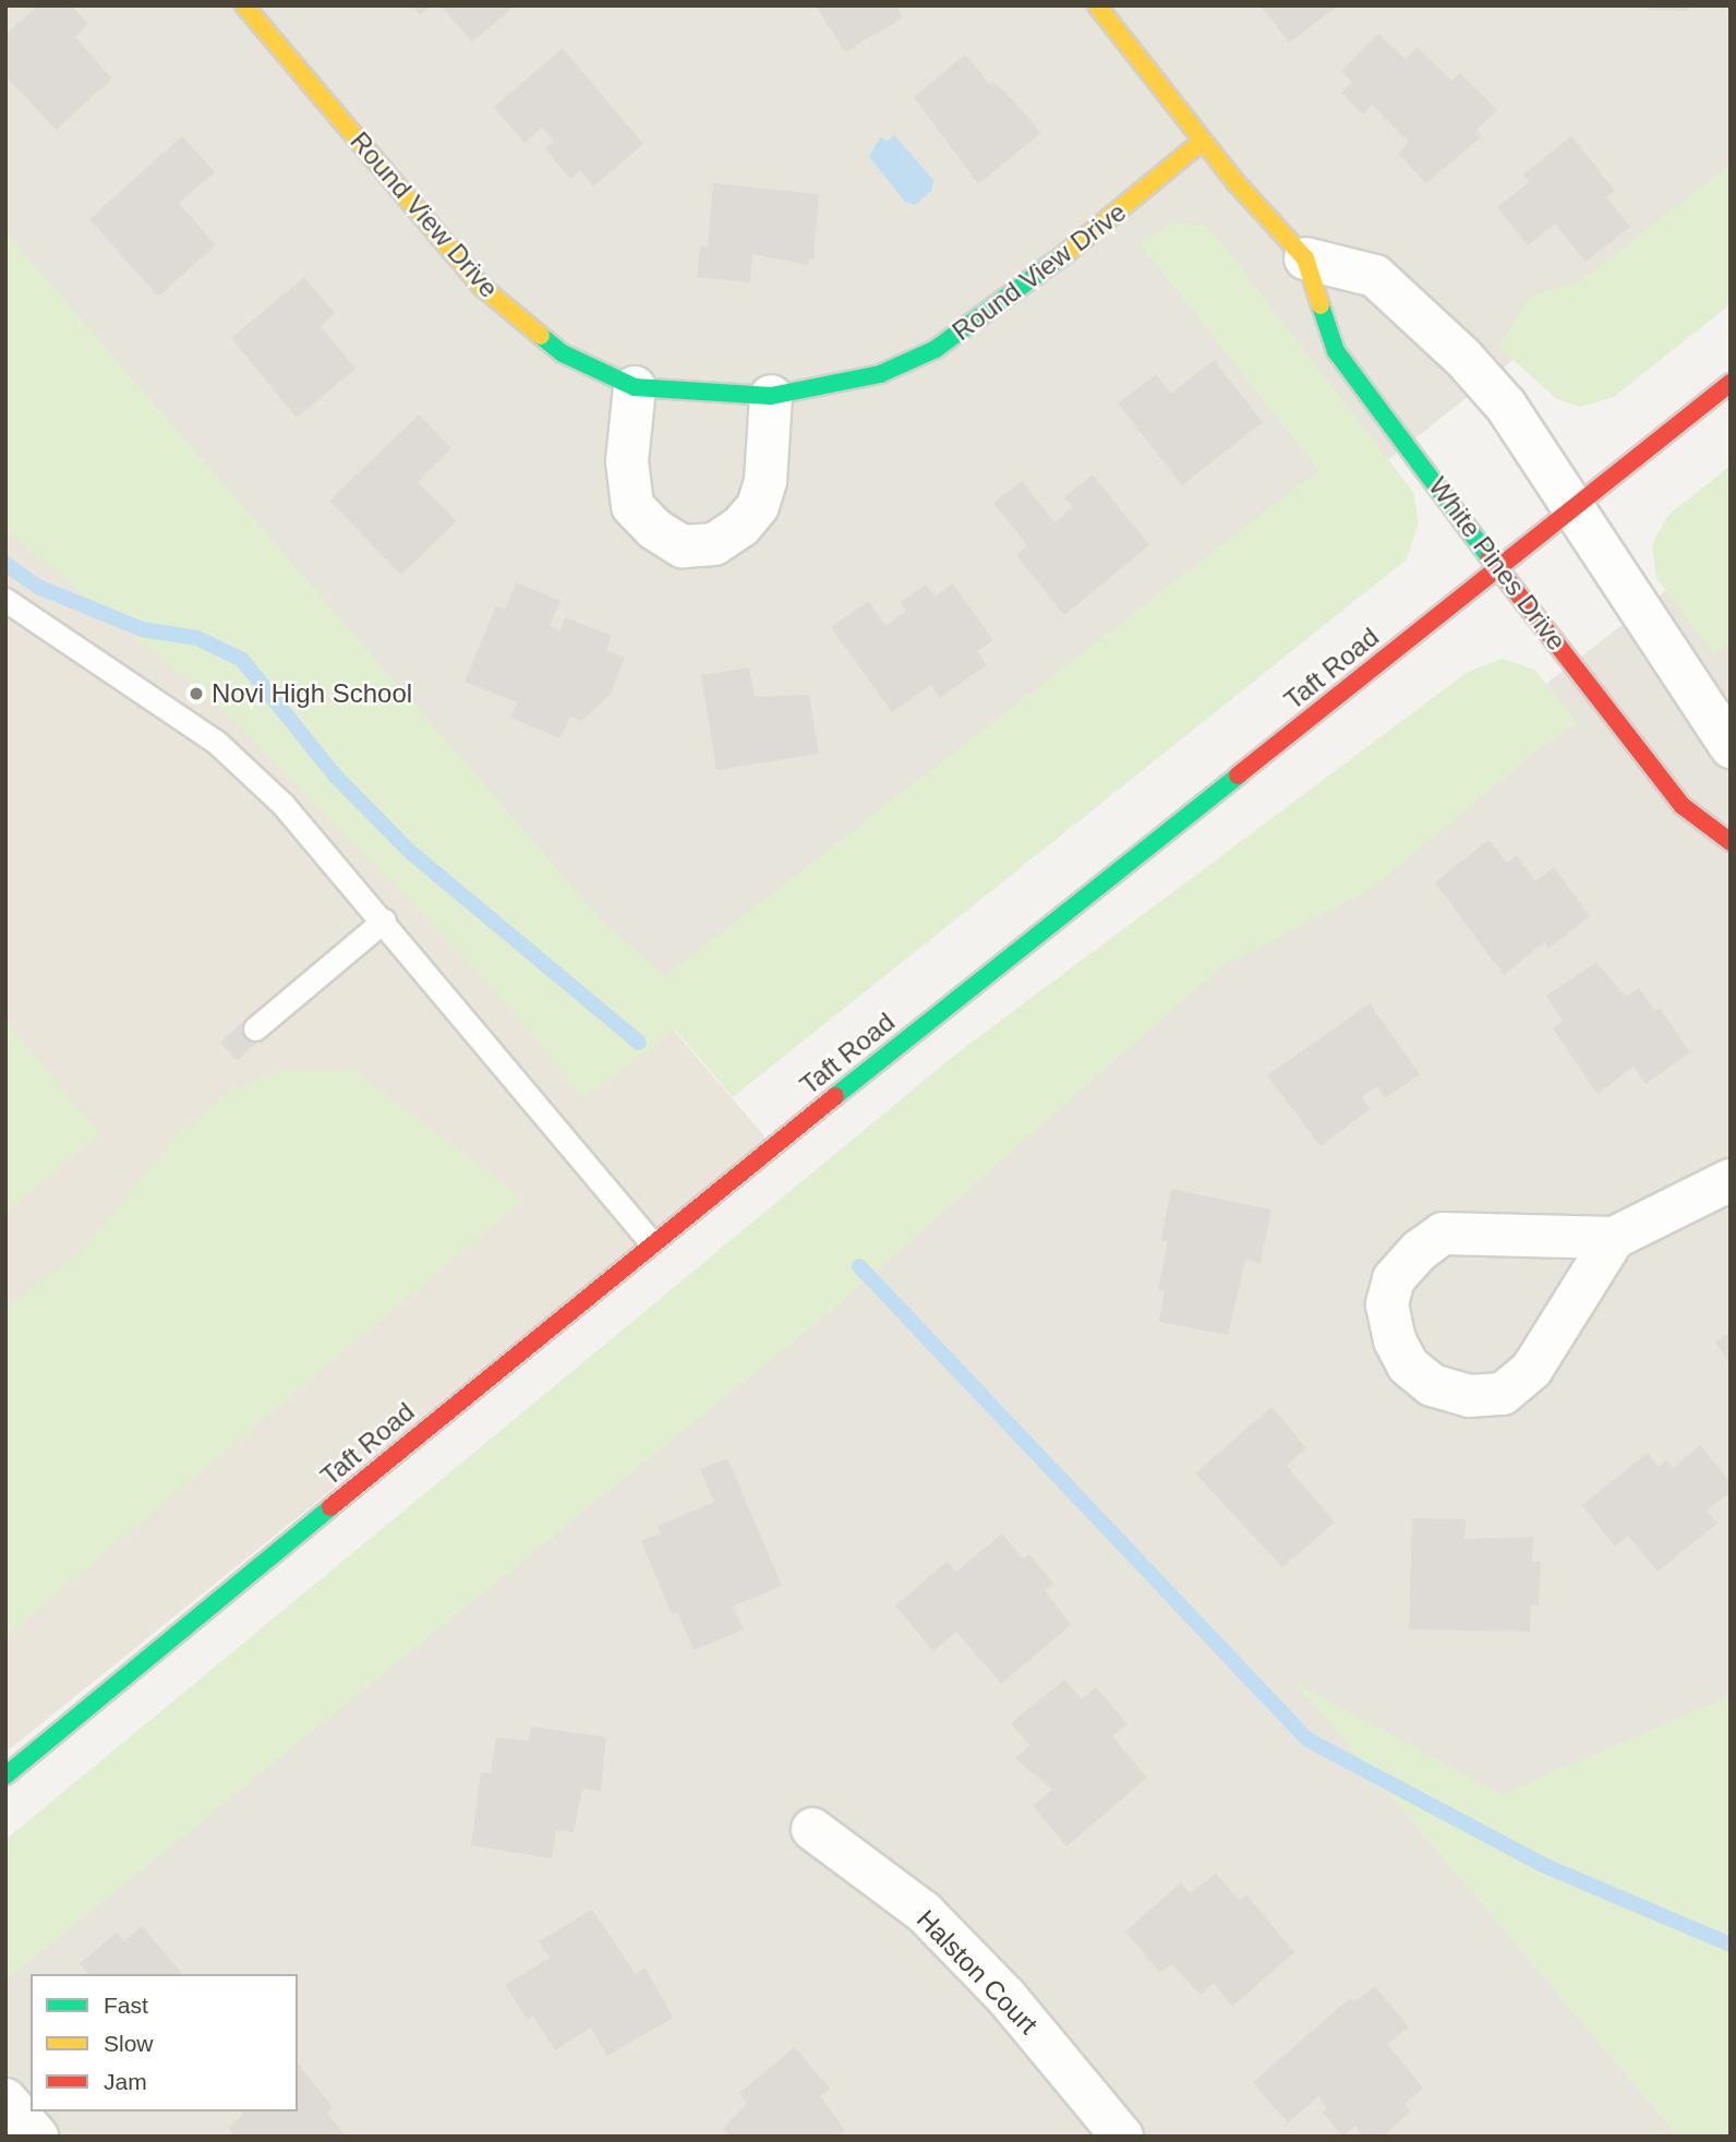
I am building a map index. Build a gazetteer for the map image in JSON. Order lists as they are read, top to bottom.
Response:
{
  "streets": {
    "street": [
      "Round View Drive",
      "White Pines Drive",
      "Taft Road",
      "Halston Court"
    ]
  },
  "crossings": [
    ["Round View Drive", "White Pines Drive"],
    ["White Pines Drive", "Taft Road"]
  ],
  "places": ["Novi High School"],
  "legend": ["Fast", "Slow", "Jam"]
}
